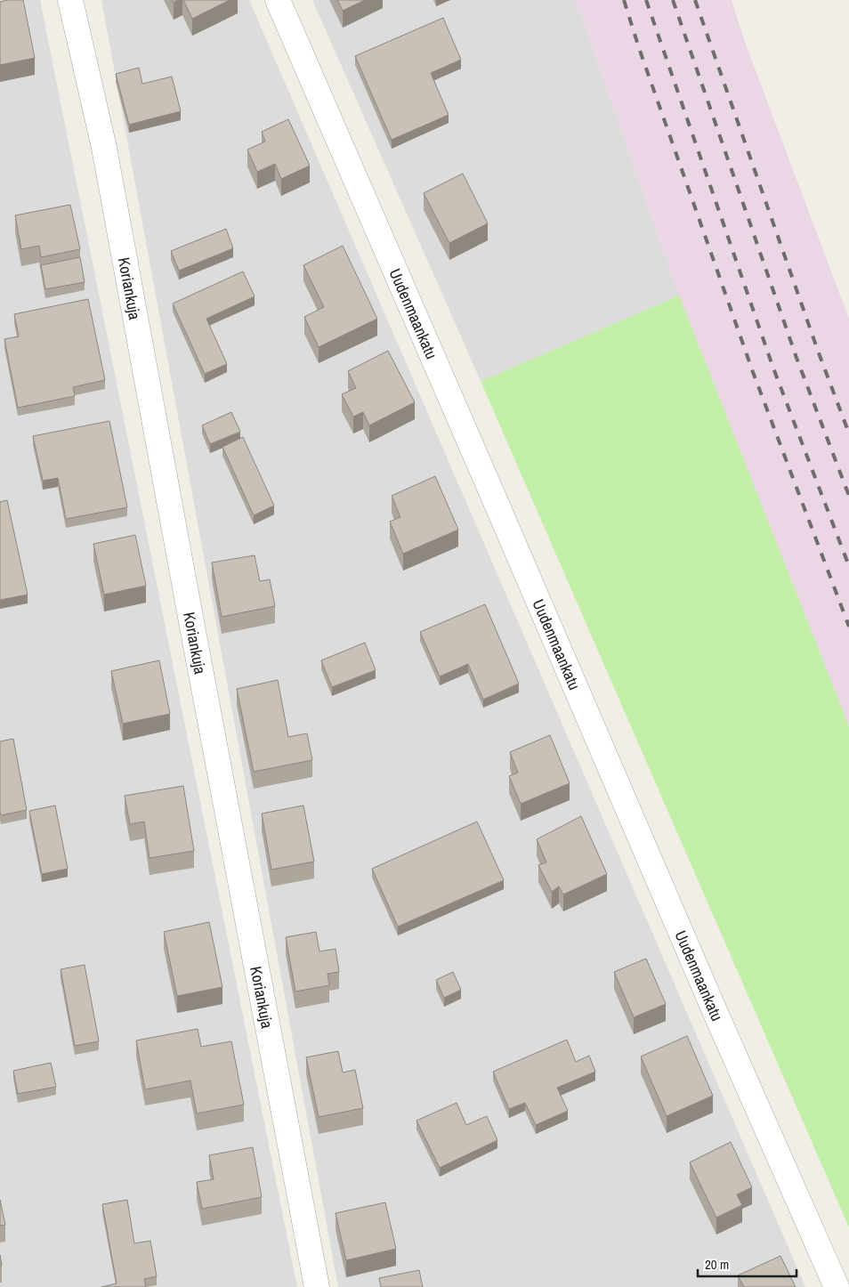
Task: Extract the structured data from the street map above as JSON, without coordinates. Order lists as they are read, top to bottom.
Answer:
{
  "streets": {
    "street": ["Koriankuja", "Uudenmaankatu"]
  },
  "scale_bar": "20 m"
}
